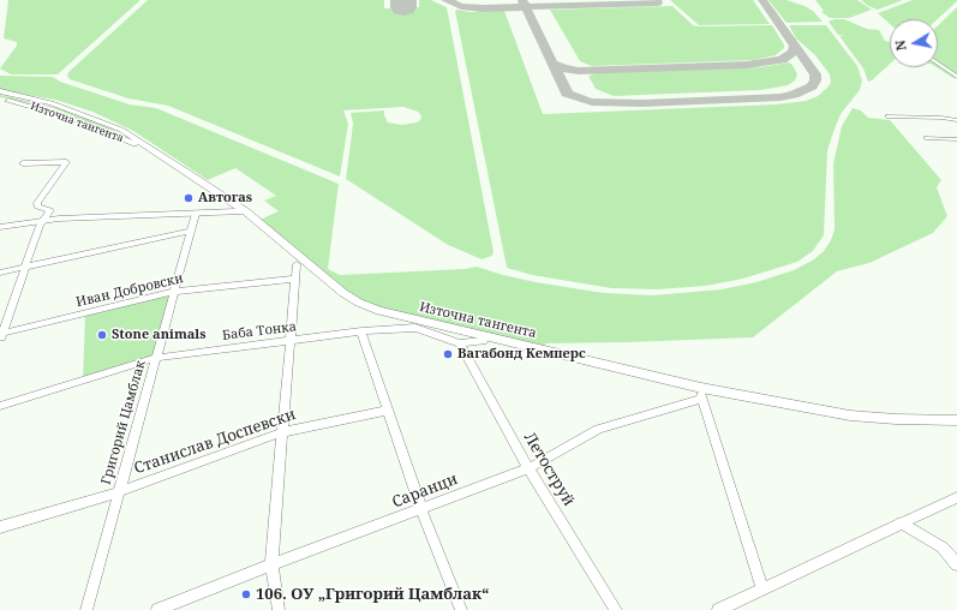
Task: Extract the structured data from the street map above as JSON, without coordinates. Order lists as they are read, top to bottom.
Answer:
{
  "streets": {
    "street": [
      "Източна тангента",
      "Иван Добровски",
      "Баба Тонка",
      "Григорий Цамблак",
      "Станислав Доспевски",
      "Летоструй",
      "Саранци"
    ]
  },
  "crossings": [
    ["Източна тангента", "Баба Тонка"],
    ["Източна тангента", "Саранци"],
    ["Иван Добровски", "Григорий Цамблак"],
    ["Баба Тонка", "Григорий Цамблак"],
    ["Григорий Цамблак", "Станислав Доспевски"],
    ["Летоструй", "Саранци"]
  ],
  "places": [
    "Автогаѕ",
    "Stone animals",
    "Вагабонд Кемперс",
    "106. ОУ „Григорий Цамблак“"
  ],
  "north": "left"
}
